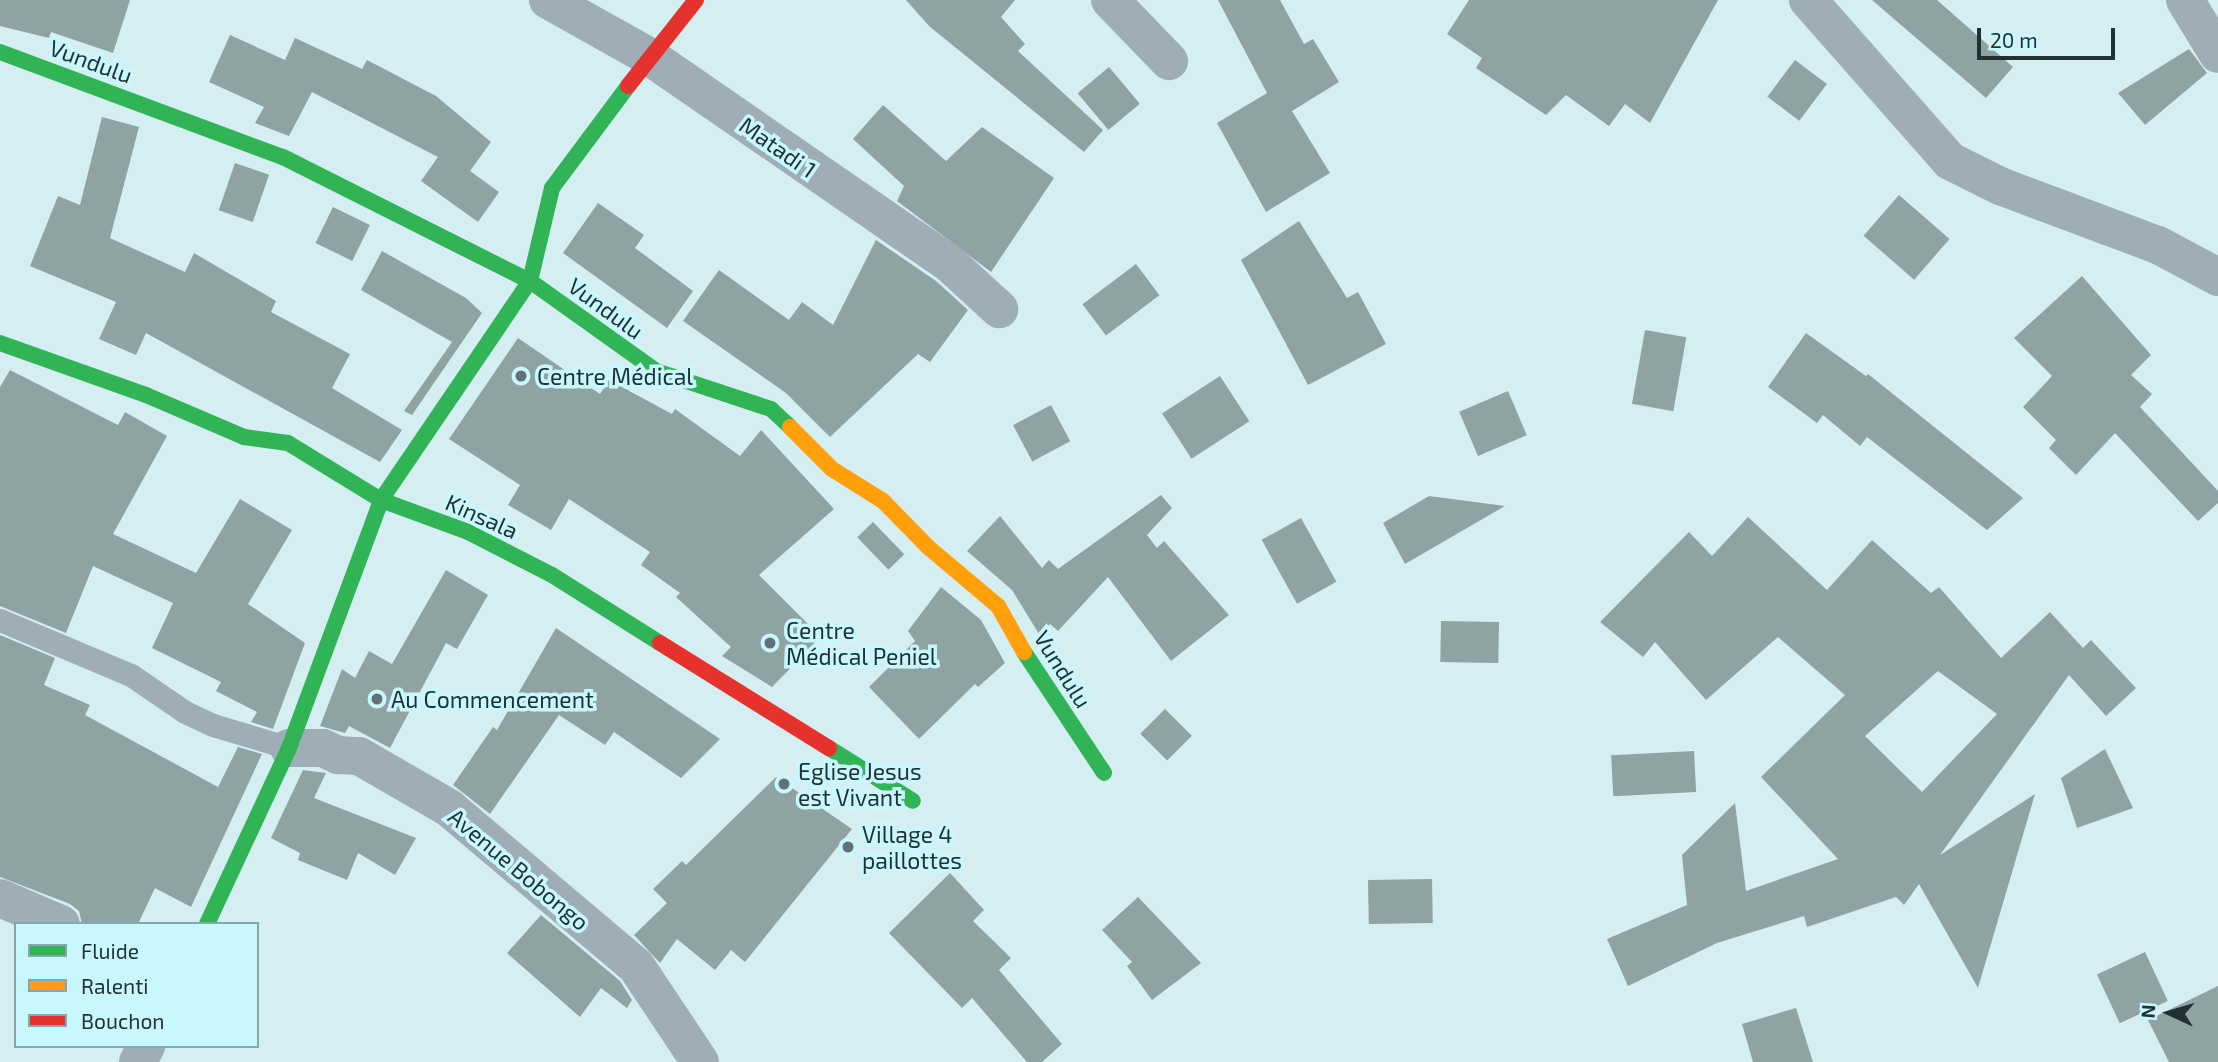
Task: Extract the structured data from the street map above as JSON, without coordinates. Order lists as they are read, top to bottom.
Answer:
{
  "streets": {
    "street": [
      "Vundulu",
      "Matadi 1",
      "Kinsala",
      "Avenue Bobongo"
    ]
  },
  "places": [
    "Centre Médical",
    "Centre Médical Peniel",
    "Au Commencement",
    "Eglise Jesus est Vivant",
    "Village 4 paillottes"
  ],
  "legend": ["Fluide", "Ralenti", "Bouchon"],
  "scale_bar": "20 m",
  "north": "left"
}
